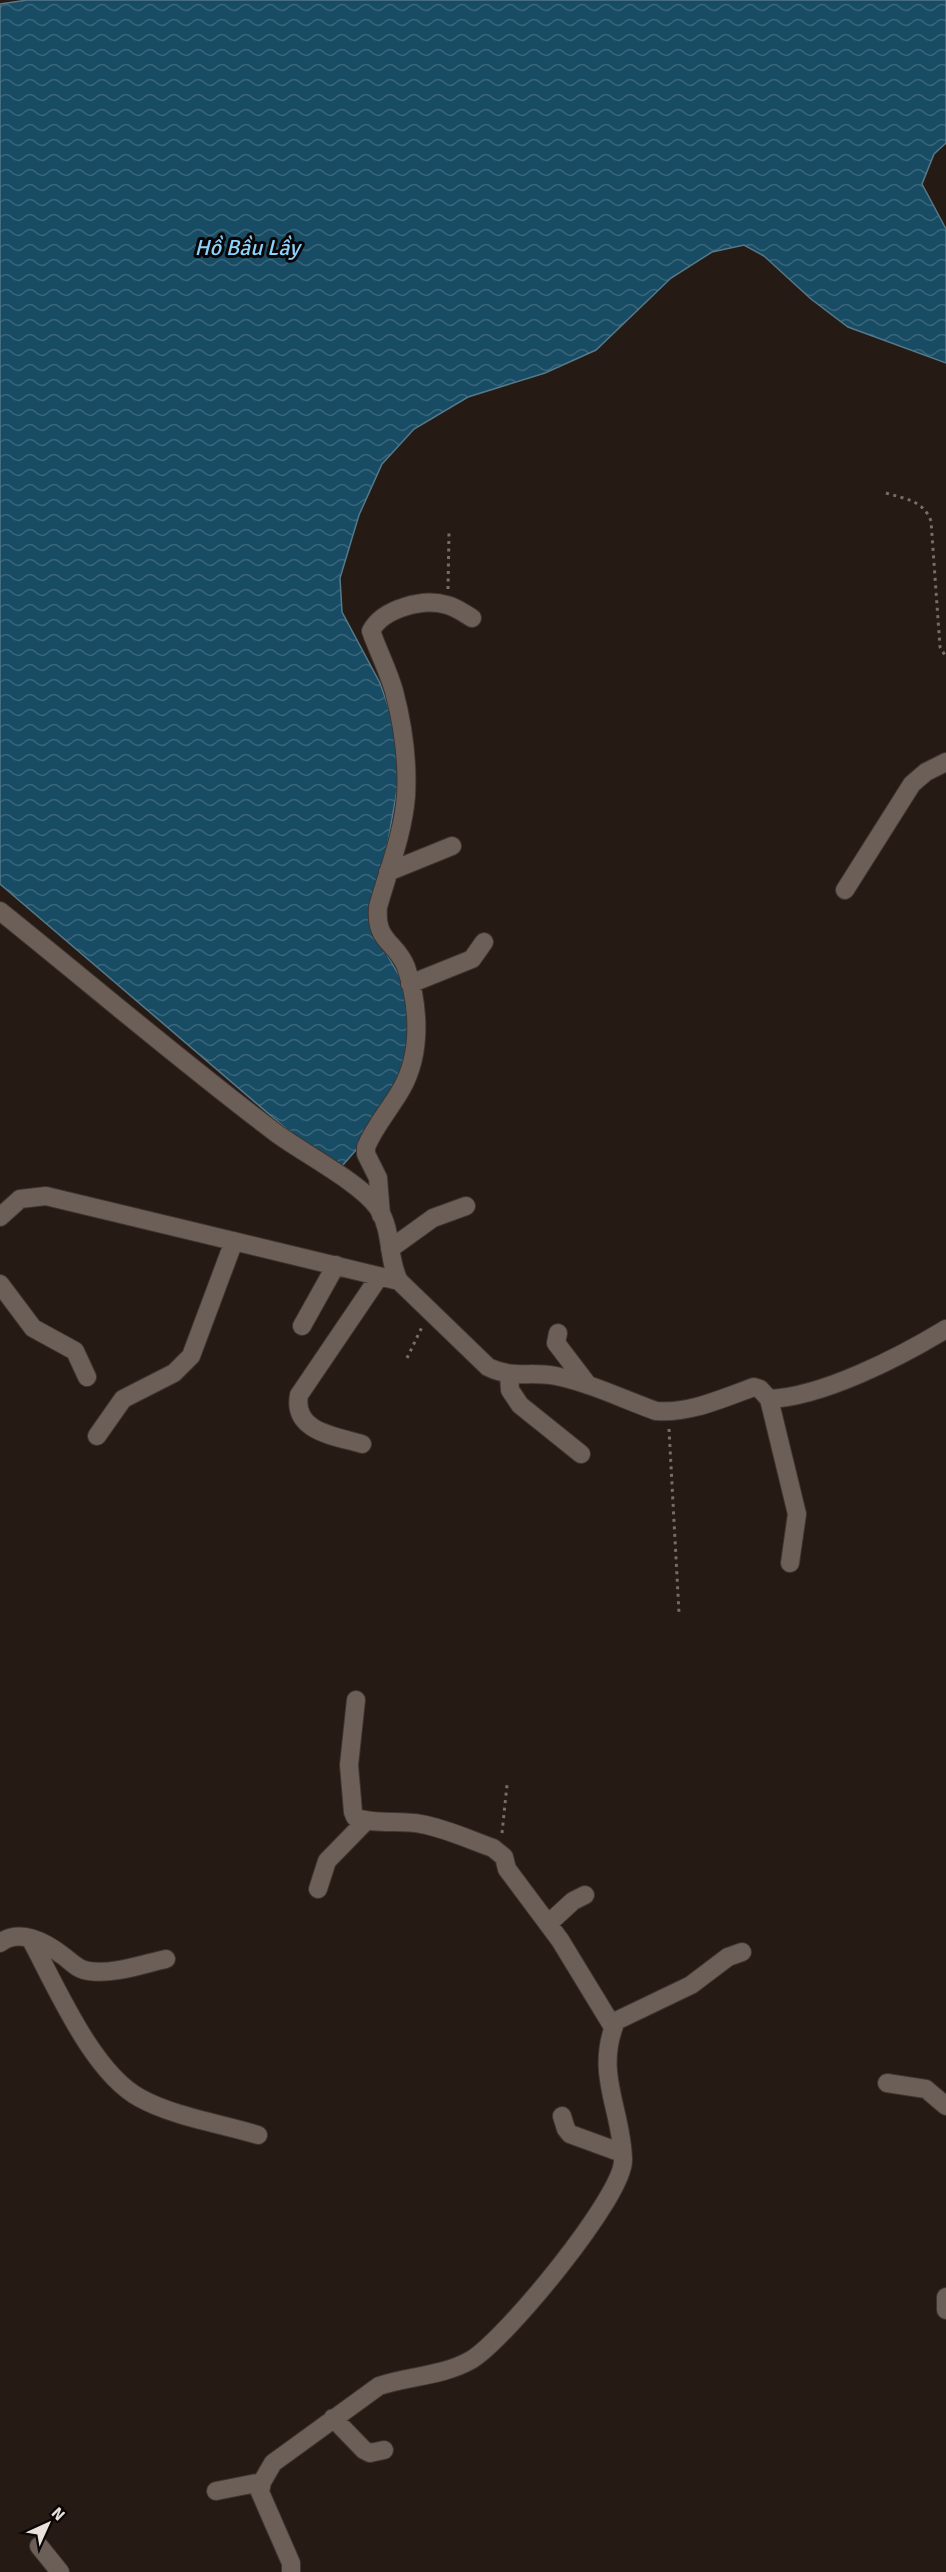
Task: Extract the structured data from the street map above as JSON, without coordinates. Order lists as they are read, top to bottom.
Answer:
{
  "water": ["Hồ Bầu Lầy"],
  "north": "top right"
}
